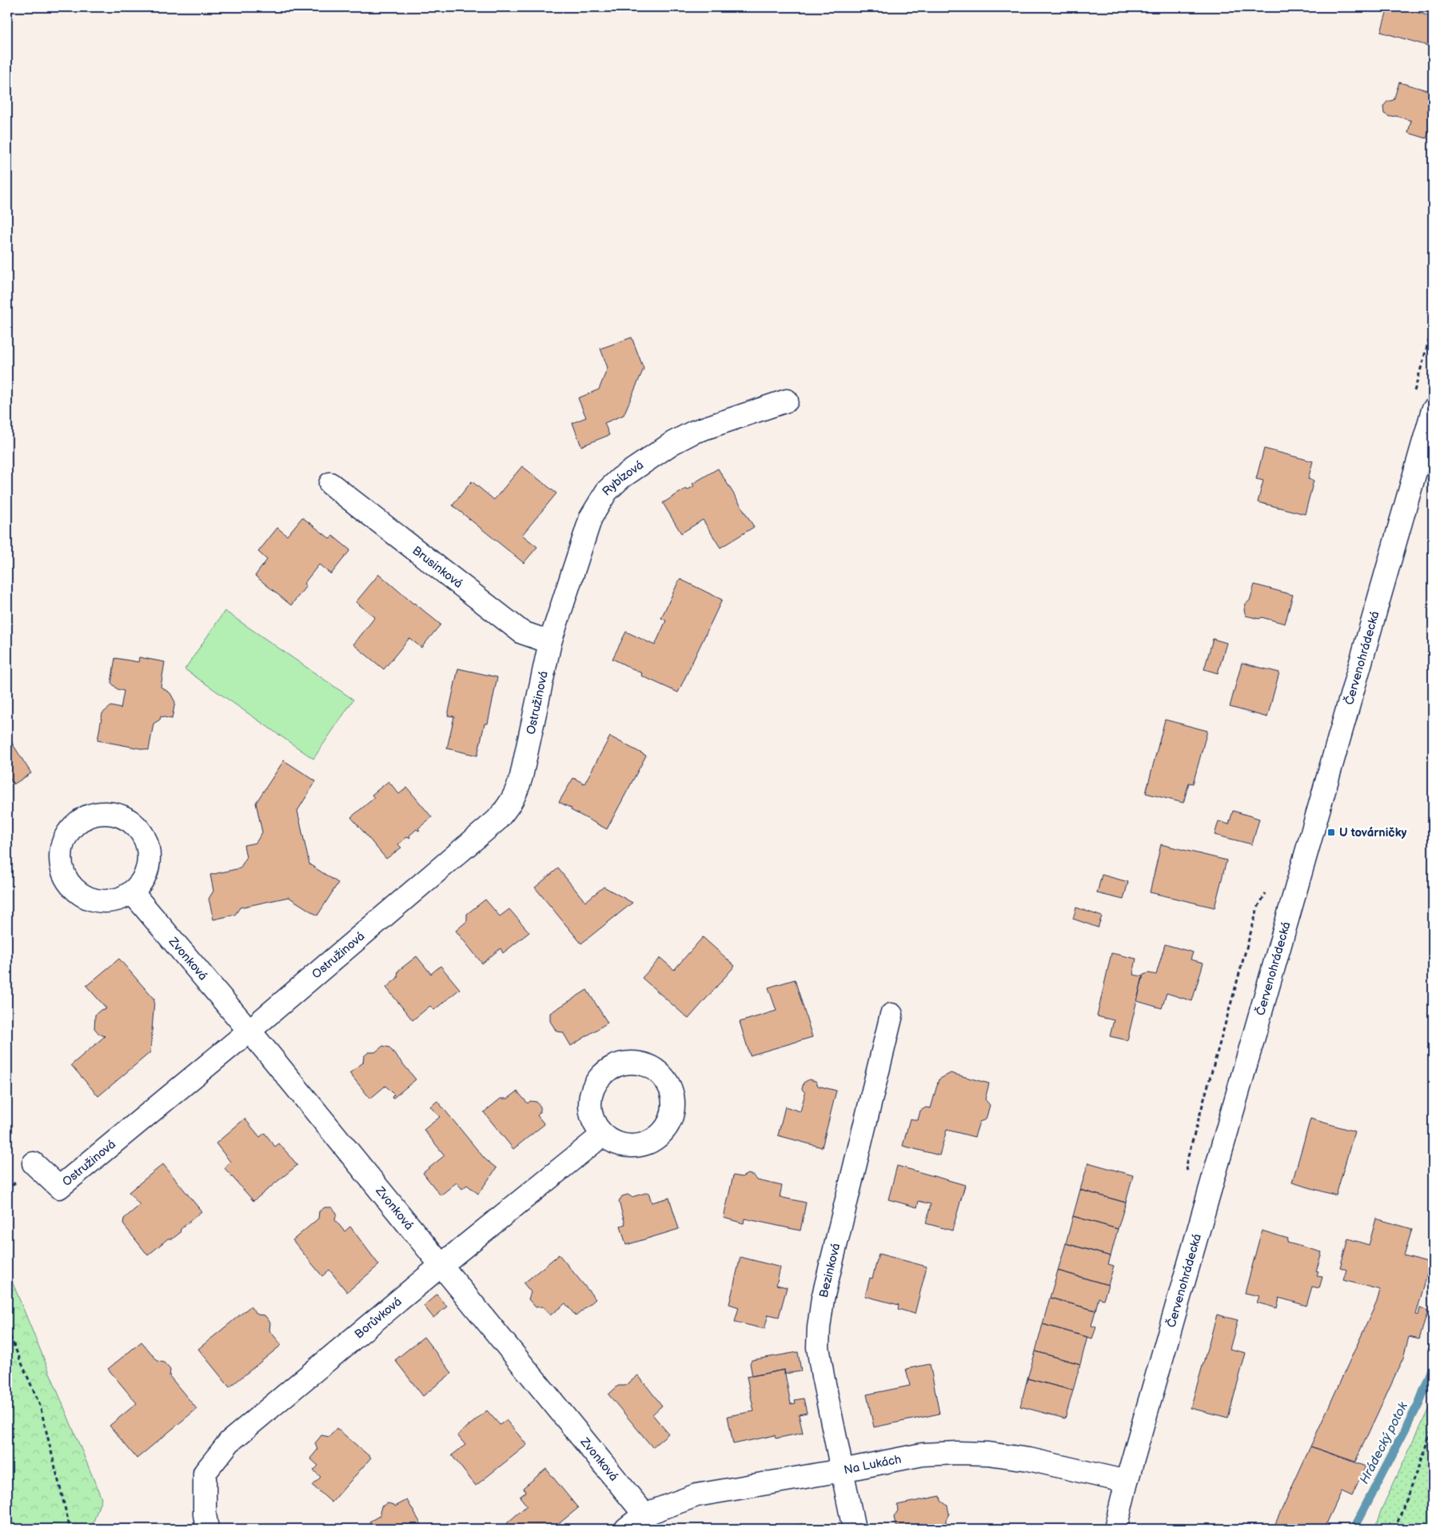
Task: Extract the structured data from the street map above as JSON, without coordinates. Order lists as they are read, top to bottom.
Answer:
{
  "streets": {
    "street": [
      "Rybízová",
      "Brusinková",
      "Červenohrádecká",
      "Ostružinová",
      "Zvonková",
      "Bezinková",
      "Borůvková",
      "Na Lukách"
    ]
  },
  "crossings": [
    ["Rybízová", "Brusinková"],
    ["Rybízová", "Ostružinová"],
    ["Brusinková", "Ostružinová"],
    ["Červenohrádecká", "Na Lukách"],
    ["Ostružinová", "Zvonková"],
    ["Zvonková", "Borůvková"],
    ["Zvonková", "Na Lukách"],
    ["Bezinková", "Na Lukách"]
  ],
  "water": ["Hrádecký potok"],
  "places": {
    "transit": ["U továrničky"]
  }
}
